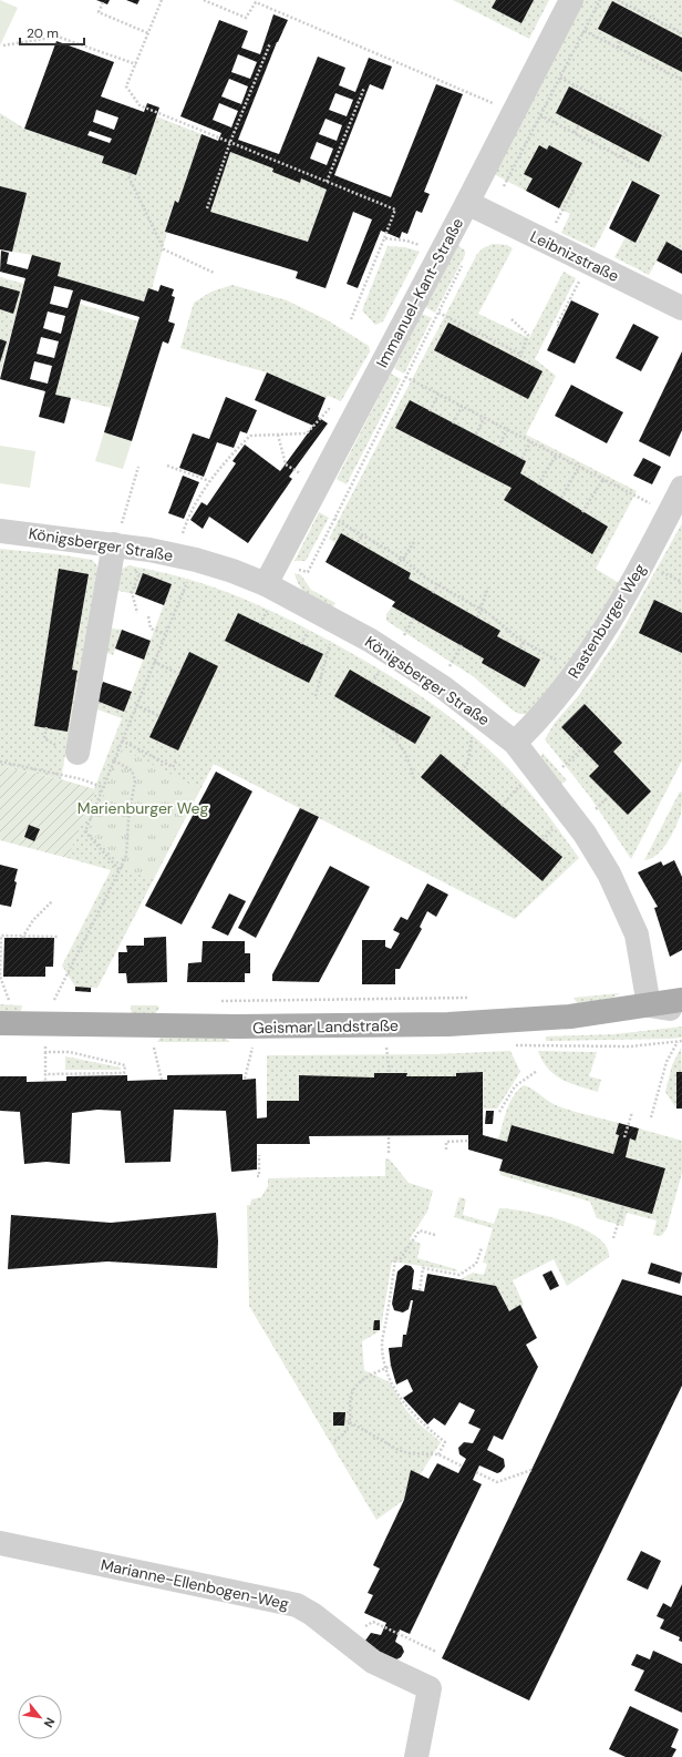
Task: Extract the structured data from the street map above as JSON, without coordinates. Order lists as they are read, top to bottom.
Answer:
{
  "streets": {
    "main road": ["Geismar Landstraße"],
    "street": [
      "Leibnizstraße",
      "Immanuel-Kant-Straße",
      "Königsberger Straße",
      "Rastenburger Weg",
      "Marianne-Ellenbogen-Weg"
    ]
  },
  "crossings": [
    ["Leibnizstraße", "Immanuel-Kant-Straße"],
    ["Immanuel-Kant-Straße", "Königsberger Straße"],
    ["Königsberger Straße", "Rastenburger Weg"],
    ["Königsberger Straße", "Geismar Landstraße"]
  ],
  "parks": ["Marienburger Weg"],
  "scale_bar": "20 m",
  "north": "bottom right"
}
